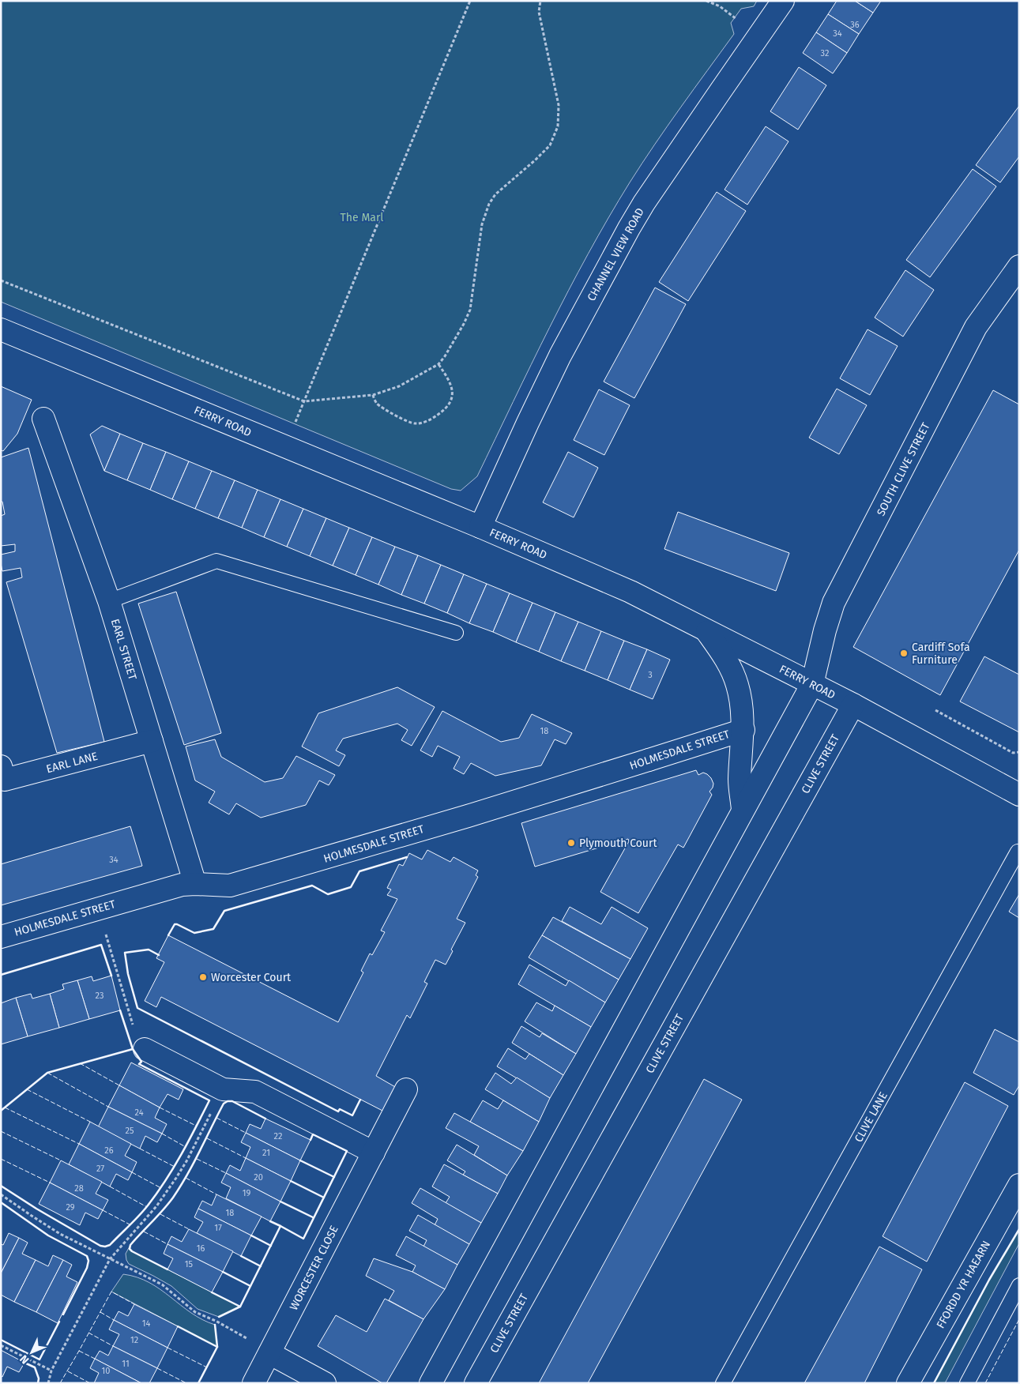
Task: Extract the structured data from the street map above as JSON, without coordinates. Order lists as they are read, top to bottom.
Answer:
{
  "streets": {
    "street": [
      "CHANNEL VIEW ROAD",
      "FERRY ROAD",
      "SOUTH CLIVE STREET",
      "EARL STREET",
      "HOLMESDALE STREET",
      "EARL LANE",
      "CLIVE STREET",
      "WORCESTER CLOSE",
      "FFORDD YR HAEARN"
    ],
    "lane": ["CLIVE LANE"]
  },
  "crossings": [
    ["CHANNEL VIEW ROAD", "FERRY ROAD"],
    ["FERRY ROAD", "SOUTH CLIVE STREET"],
    ["FERRY ROAD", "CLIVE STREET"],
    ["EARL STREET", "HOLMESDALE STREET"],
    ["EARL STREET", "EARL LANE"]
  ],
  "parks": ["The Marl"],
  "places": ["Cardiff Sofa Furniture", "Plymouth Court", "Worcester Court"],
  "house_numbers": [
    "36",
    "34",
    "32",
    "3",
    "18",
    "34",
    "23",
    "24",
    "25",
    "22",
    "26",
    "21",
    "27",
    "20",
    "28",
    "19",
    "29",
    "18",
    "17",
    "16",
    "15",
    "14",
    "12",
    "11",
    "10"
  ],
  "north": "bottom left"
}
